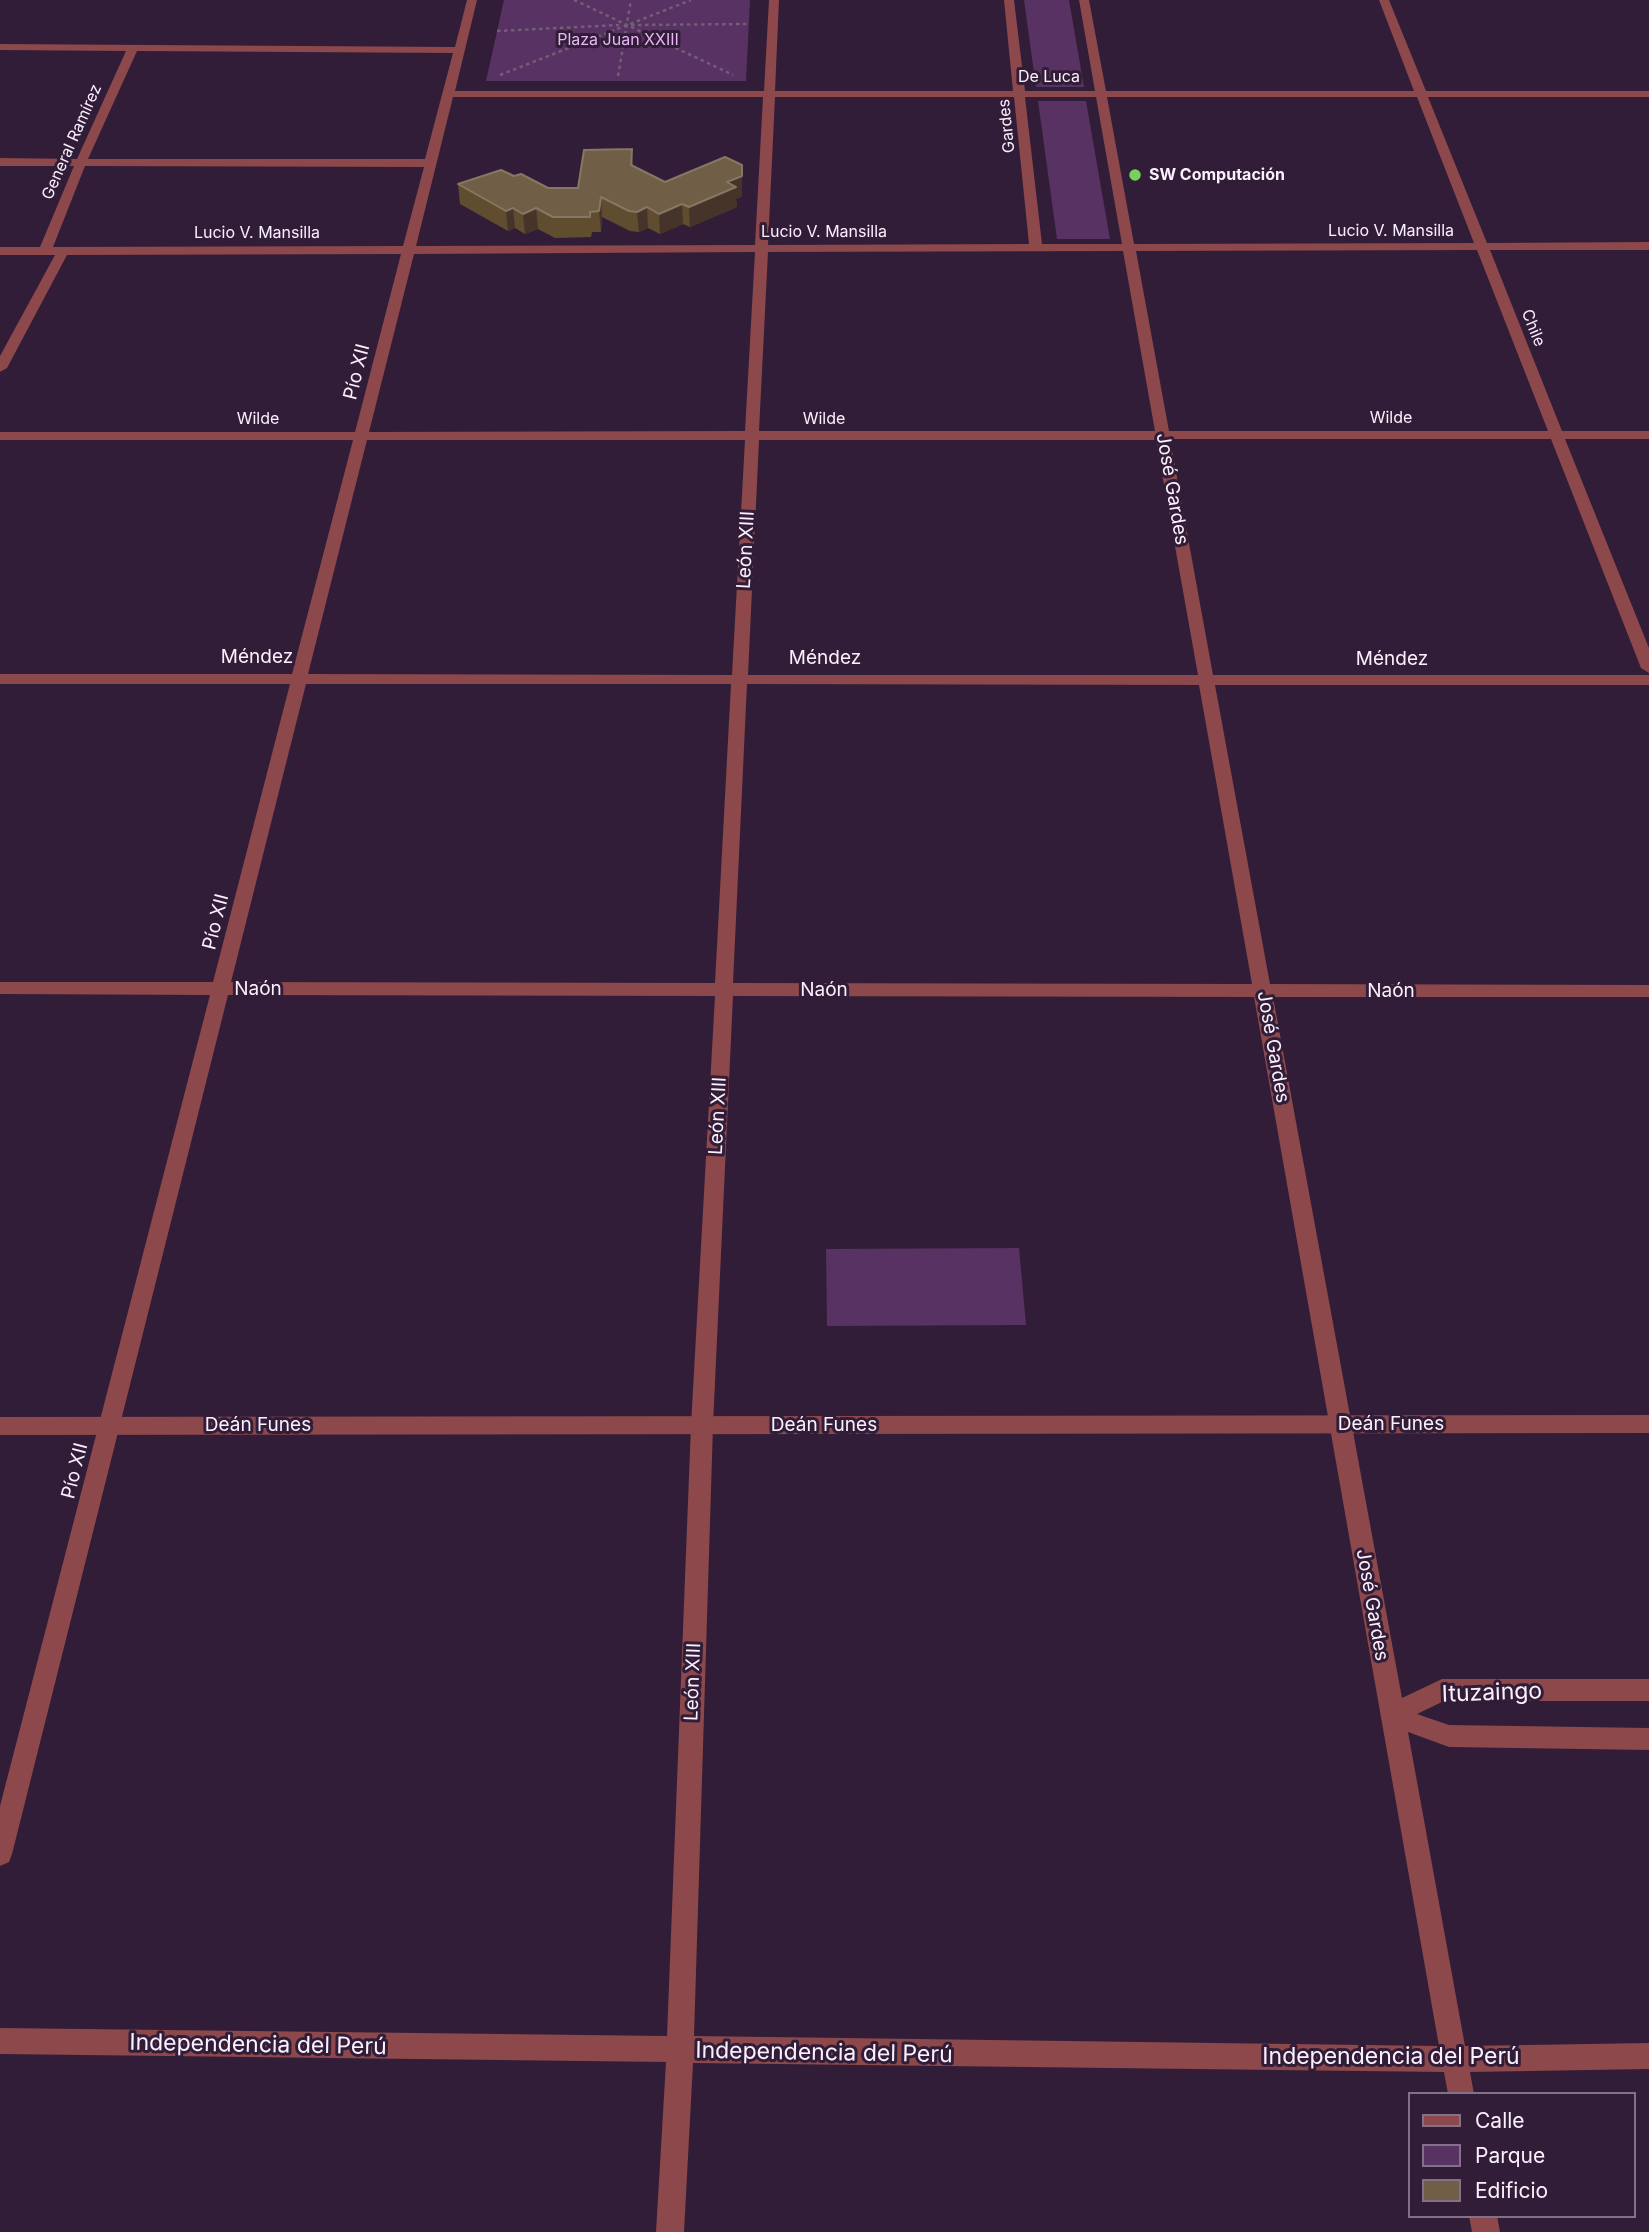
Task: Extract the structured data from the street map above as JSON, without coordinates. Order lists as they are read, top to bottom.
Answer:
{
  "streets": {
    "street": [
      "De Luca",
      "Gardes",
      "General Ramírez",
      "Lucio V. Mansilla",
      "Chile",
      "Pío XII",
      "Wilde",
      "José Gardes",
      "León XIII",
      "Méndez",
      "Naón",
      "Deán Funes",
      "Ituzaingo",
      "Independencia del Perú"
    ]
  },
  "crossings": [
    ["De Luca", "Gardes"],
    ["De Luca", "Chile"],
    ["De Luca", "Pío XII"],
    ["De Luca", "José Gardes"],
    ["De Luca", "León XIII"],
    ["Gardes", "Lucio V. Mansilla"],
    ["General Ramírez", "Lucio V. Mansilla"],
    ["Lucio V. Mansilla", "Chile"],
    ["Lucio V. Mansilla", "Pío XII"],
    ["Lucio V. Mansilla", "José Gardes"],
    ["Lucio V. Mansilla", "León XIII"],
    ["Chile", "Wilde"],
    ["Pío XII", "Wilde"],
    ["Pío XII", "Méndez"],
    ["Pío XII", "Naón"],
    ["Pío XII", "Deán Funes"],
    ["Wilde", "José Gardes"],
    ["Wilde", "León XIII"],
    ["José Gardes", "Méndez"],
    ["José Gardes", "Naón"],
    ["José Gardes", "Deán Funes"],
    ["José Gardes", "Ituzaingo"],
    ["José Gardes", "Independencia del Perú"],
    ["León XIII", "Méndez"],
    ["León XIII", "Naón"],
    ["León XIII", "Deán Funes"],
    ["León XIII", "Independencia del Perú"]
  ],
  "parks": ["Plaza Juan XXIII"],
  "places": ["SW Computación"],
  "legend": ["Calle", "Parque", "Edificio"]
}
